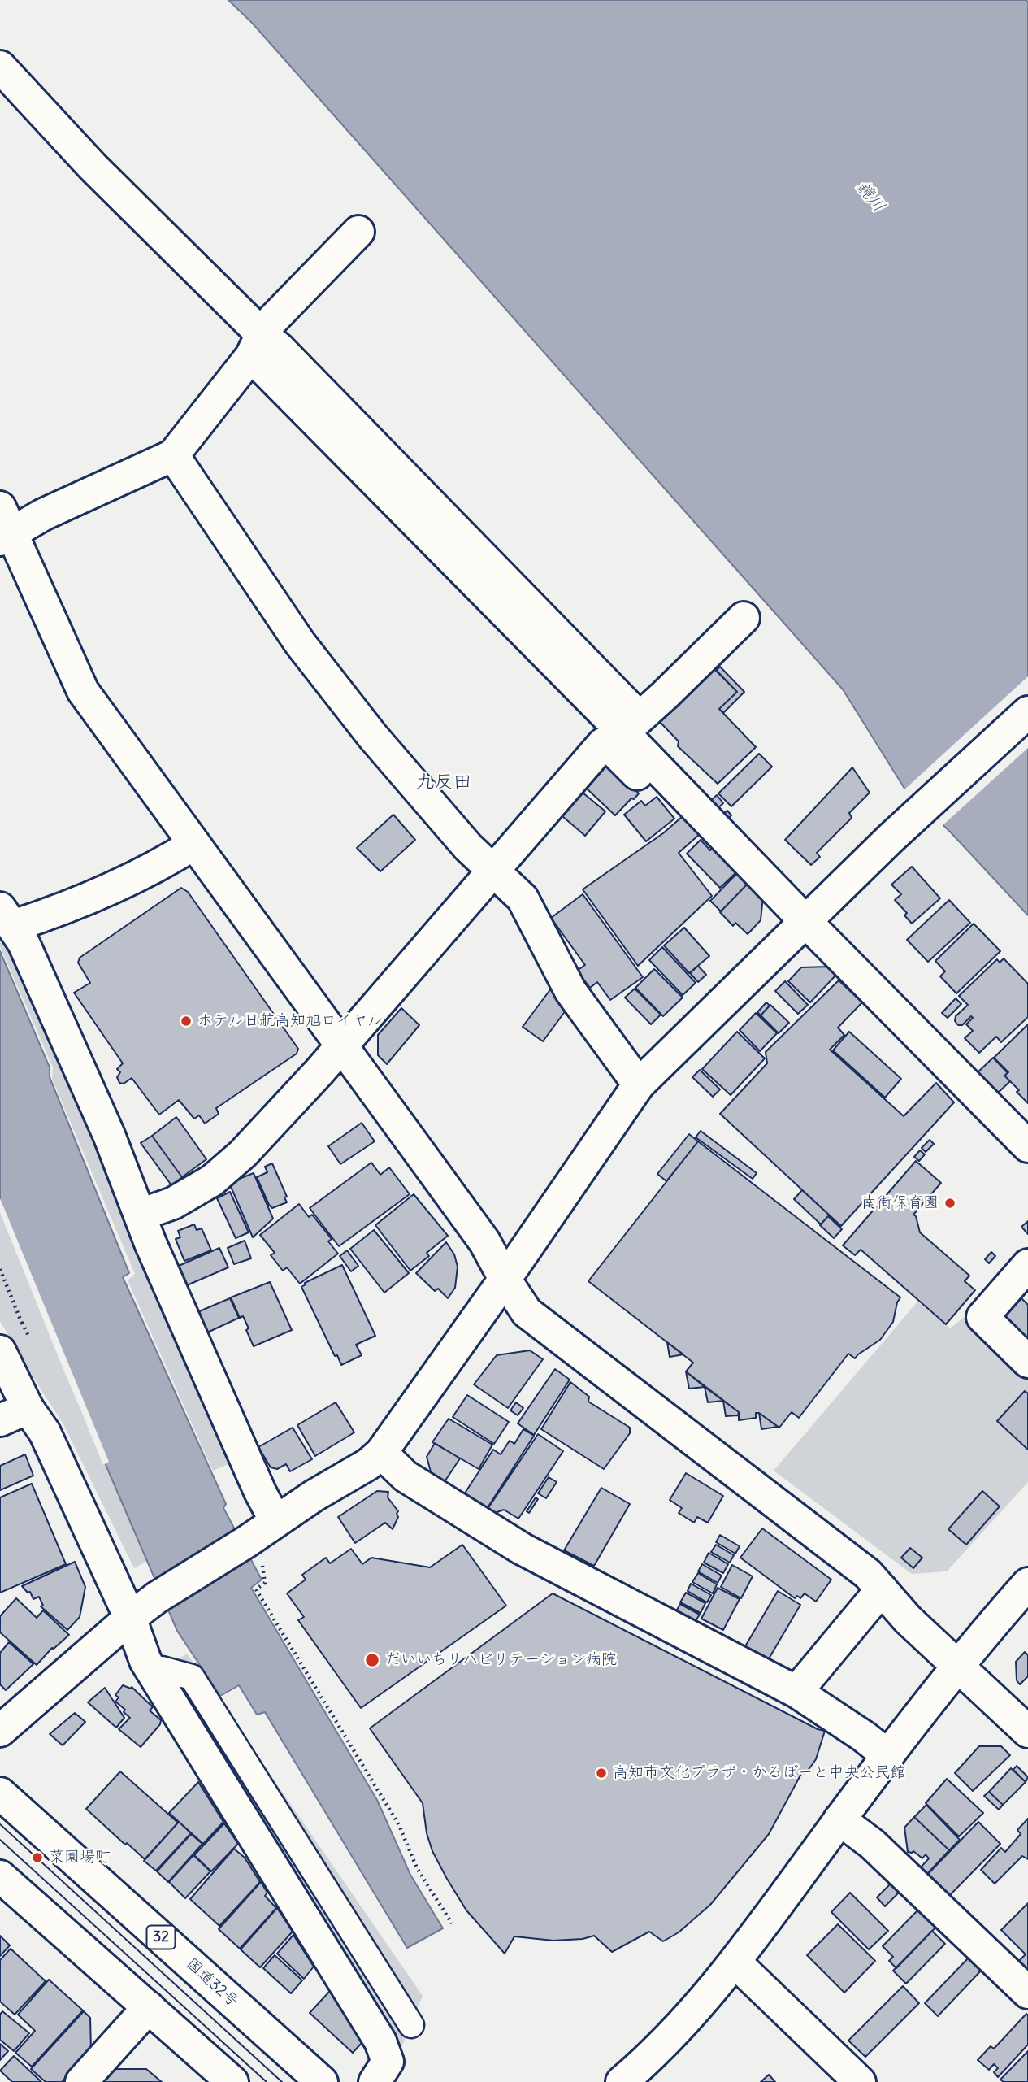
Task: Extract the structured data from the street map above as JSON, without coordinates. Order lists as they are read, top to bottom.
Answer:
{
  "streets": {
    "main road": ["32", "国道32号"]
  },
  "districts": ["九反田"],
  "water": ["鏡川"],
  "places": [
    "ホテル日航高知旭ロイヤル",
    "南街保育園",
    "だいいちリハビリテーション病院",
    "高知市文化プラザ・かるぽーと中央公民館",
    "菜園場町"
  ]
}
